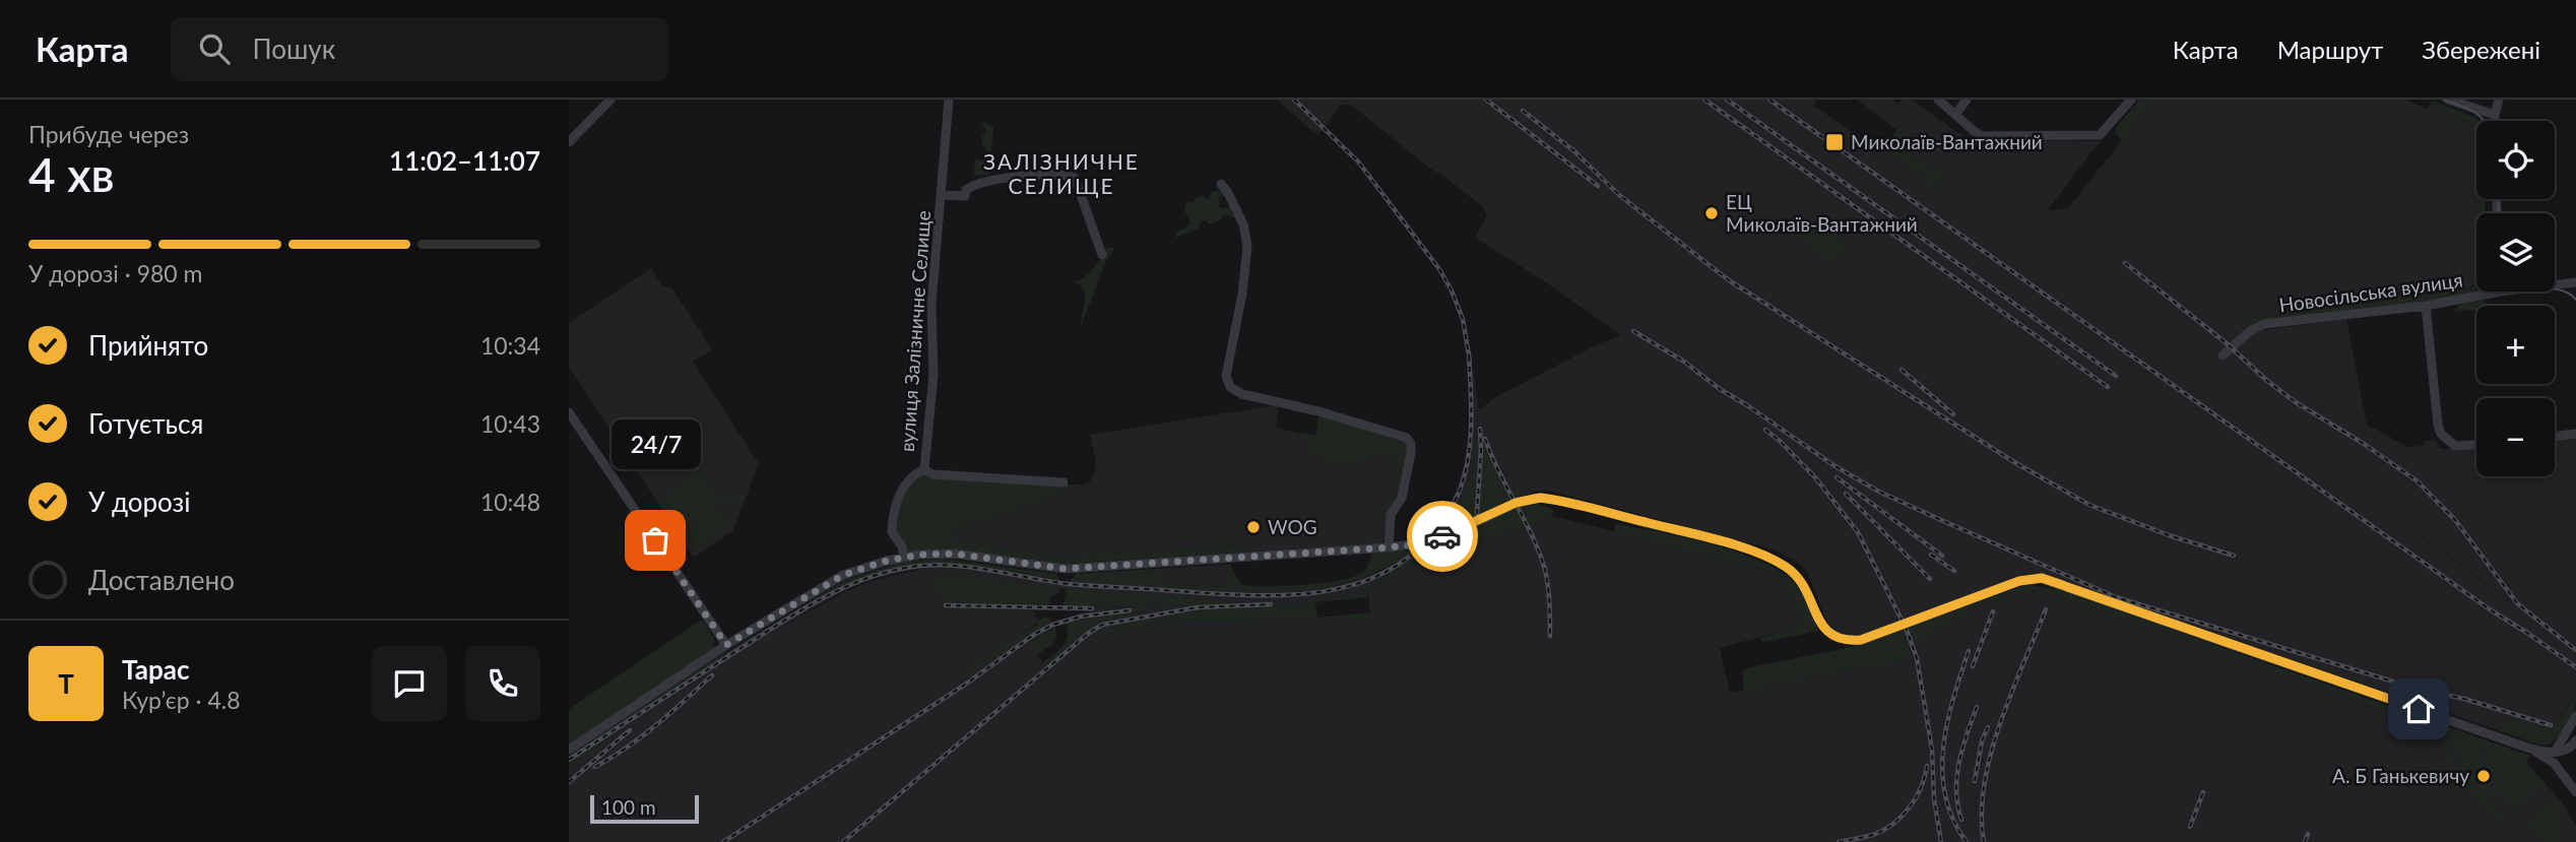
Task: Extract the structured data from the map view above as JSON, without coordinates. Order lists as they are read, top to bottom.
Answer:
{
  "streets": {
    "street": ["Новосільська вулиця", "вулиця Залізничне Селище"]
  },
  "districts": ["ЗАЛІЗНИЧНЕ СЕЛИЩЕ"],
  "places": {
    "transit": ["Миколаїв-Вантажний"],
    "other": [
      "ЕЦ Миколаїв-Вантажний",
      "WOG",
      "24/7",
      "А. Б Ганькевичу"
    ]
  },
  "scale_bar": "100 m",
  "page": {
    "header": "Карта",
    "search": "Пошук",
    "nav": ["Карта", "Маршрут", "Збережені"],
    "heading": ["4 хв", "Прибуде через", "11:02–11:07"],
    "panel": ["Тарас", "Кур’єр · 4.8"],
    "map_buttons": ["+", "−"],
    "bar": "У дорозі · 980 m",
    "list": [
      ["Прийнято", "10:34"],
      ["Готується", "10:43"],
      ["У дорозі", "10:48"],
      "Доставлено"
    ],
    "bubble": "24/7",
    "round": "Т",
    "scale": "100 m"
  }
}
